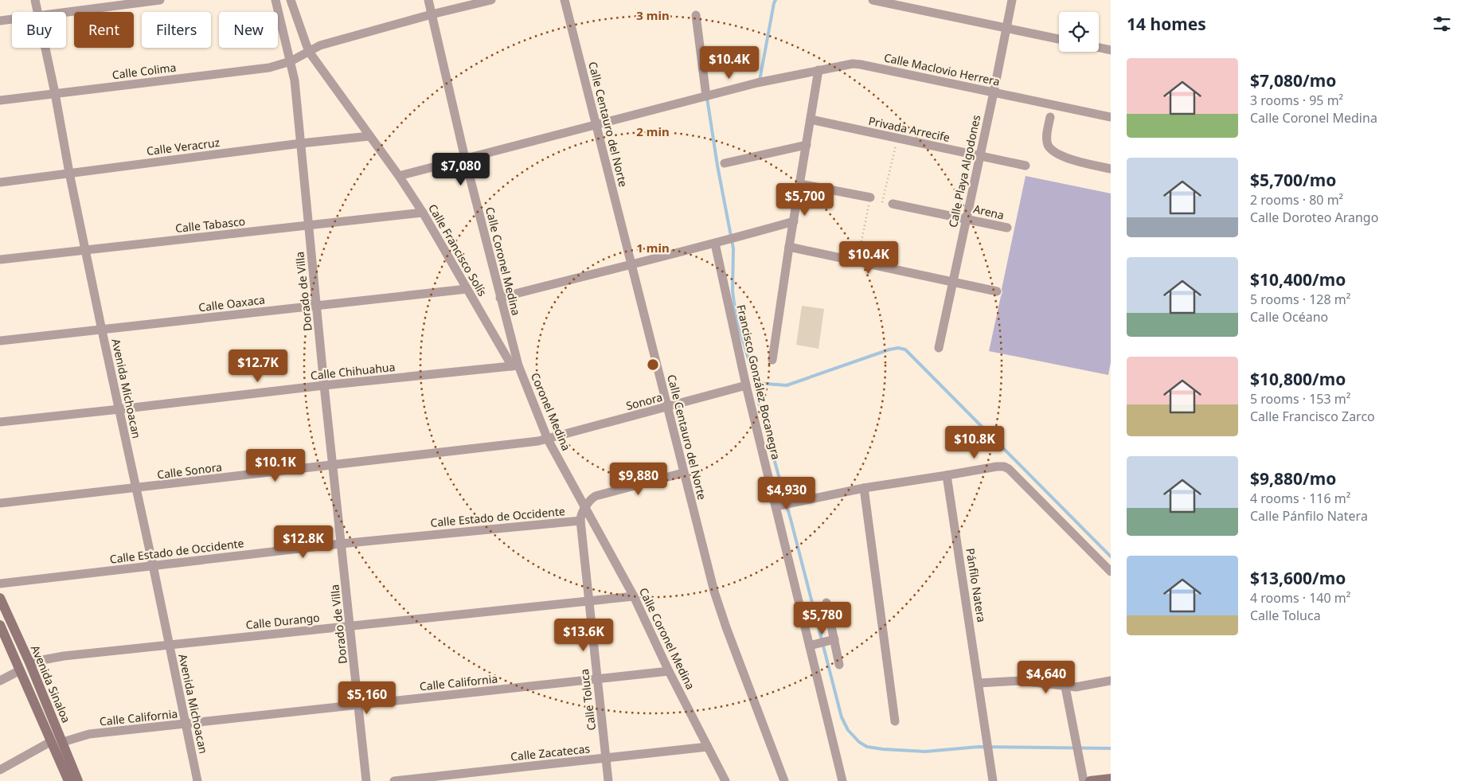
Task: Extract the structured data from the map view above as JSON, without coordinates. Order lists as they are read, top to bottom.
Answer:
{
  "streets": {
    "street": [
      "Calle Maclovio Herrera",
      "Calle Colima",
      "Calle Centauro del Norte",
      "Privada Arrecife",
      "Calle Veracruz",
      "Calle Playa Algodones",
      "Arena",
      "Calle Tabasco",
      "Calle Francisco Solís",
      "Calle Coronel Medina",
      "Dorado de Villa",
      "Calle Oaxaca",
      "Calle Chihuahua",
      "Francisco González Bocanegra",
      "Avenida Michoacan",
      "Sonora",
      "Coronel Medina",
      "Calle Sonora",
      "Calle Estado de Occidente",
      "Pánfilo Natera",
      "Calle Durango",
      "Calle California",
      "Avenida Sinaloa",
      "Calle Toluca",
      "Calle Zacatecas"
    ]
  },
  "crossings": [
    ["Calle Maclovio Herrera", "Calle Playa Algodones"],
    ["Calle Colima", "Calle Francisco Solís"],
    ["Calle Colima", "Calle Coronel Medina"],
    ["Calle Colima", "Dorado de Villa"],
    ["Calle Colima", "Avenida Michoacan"],
    ["Calle Centauro del Norte", "Sonora"],
    ["Privada Arrecife", "Calle Playa Algodones"],
    ["Calle Veracruz", "Calle Francisco Solís"],
    ["Calle Veracruz", "Dorado de Villa"],
    ["Calle Veracruz", "Avenida Michoacan"],
    ["Calle Playa Algodones", "Arena"],
    ["Calle Tabasco", "Calle Francisco Solís"],
    ["Calle Tabasco", "Dorado de Villa"],
    ["Calle Tabasco", "Avenida Michoacan"],
    ["Calle Francisco Solís", "Calle Coronel Medina"],
    ["Calle Francisco Solís", "Calle Oaxaca"],
    ["Calle Francisco Solís", "Calle Chihuahua"],
    ["Calle Francisco Solís", "Coronel Medina"],
    ["Calle Coronel Medina", "Calle Chihuahua"],
    ["Calle Coronel Medina", "Coronel Medina"],
    ["Calle Coronel Medina", "Calle Estado de Occidente"],
    ["Calle Coronel Medina", "Calle Durango"],
    ["Calle Coronel Medina", "Calle California"],
    ["Calle Coronel Medina", "Calle Zacatecas"],
    ["Dorado de Villa", "Calle Oaxaca"],
    ["Dorado de Villa", "Calle Chihuahua"],
    ["Dorado de Villa", "Calle Sonora"],
    ["Dorado de Villa", "Calle Estado de Occidente"],
    ["Dorado de Villa", "Calle Durango"],
    ["Dorado de Villa", "Calle California"],
    ["Calle Oaxaca", "Avenida Michoacan"],
    ["Calle Chihuahua", "Avenida Michoacan"],
    ["Calle Chihuahua", "Coronel Medina"],
    ["Francisco González Bocanegra", "Sonora"],
    ["Avenida Michoacan", "Calle Sonora"],
    ["Avenida Michoacan", "Calle Estado de Occidente"],
    ["Avenida Michoacan", "Calle Durango"],
    ["Avenida Michoacan", "Calle California"],
    ["Sonora", "Coronel Medina"],
    ["Sonora", "Calle Sonora"],
    ["Coronel Medina", "Calle Sonora"],
    ["Coronel Medina", "Calle Estado de Occidente"],
    ["Calle Estado de Occidente", "Calle Toluca"],
    ["Calle Durango", "Avenida Sinaloa"],
    ["Calle Durango", "Calle Toluca"],
    ["Calle California", "Avenida Sinaloa"],
    ["Calle California", "Calle Toluca"],
    ["Calle Toluca", "Calle Zacatecas"]
  ],
  "page": {
    "heading": "14 homes",
    "chip": [
      "Buy",
      "Rent",
      "Filters",
      "New"
    ],
    "price": [
      "$10.4K",
      "$7,080",
      "$5,700",
      "$10.4K",
      "$12.7K",
      "$10.8K",
      "$10.1K",
      "$9,880",
      "$4,930",
      "$12.8K",
      "$5,780",
      "$13.6K",
      "$4,640",
      "$5,160"
    ],
    "list": [
      {
        "name": "$7,080/mo",
        "note": "3 rooms · 95 m² · Calle Coronel Medina"
      },
      {
        "name": "$5,700/mo",
        "note": "2 rooms · 80 m² · Calle Doroteo Arango"
      },
      {
        "name": "$10,400/mo",
        "note": "5 rooms · 128 m² · Calle Océano"
      },
      {
        "name": "$10,800/mo",
        "note": "5 rooms · 153 m² · Calle Francisco Zarco"
      },
      {
        "name": "$9,880/mo",
        "note": "4 rooms · 116 m² · Calle Pánfilo Natera"
      },
      {
        "name": "$13,600/mo",
        "note": "4 rooms · 140 m² · Calle Toluca"
      }
    ]
  },
  "rings": ["3 min", "2 min", "1 min"]
}
